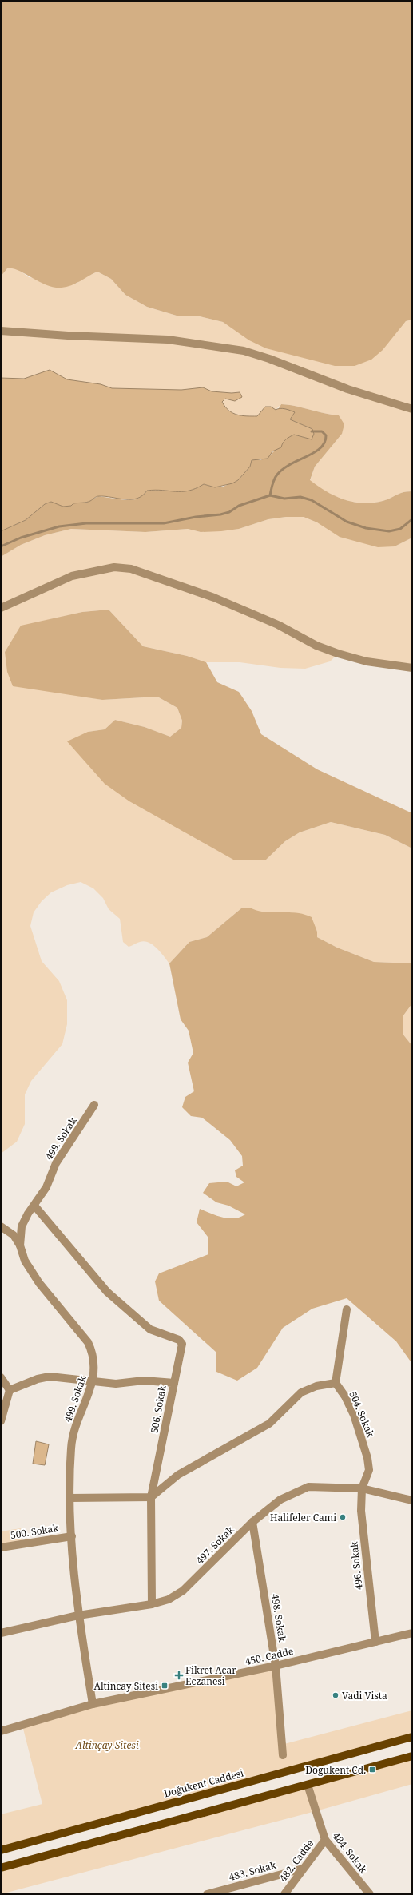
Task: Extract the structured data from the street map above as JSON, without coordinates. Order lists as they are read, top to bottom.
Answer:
{
  "streets": {
    "main road": ["Doğukent Caddesi"],
    "street": [
      "499. Sokak",
      "506. Sokak",
      "504. Sokak",
      "500. Sokak",
      "497. Sokak",
      "496. Sokak",
      "498. Sokak",
      "450. Cadde",
      "484. Sokak",
      "482. Cadde",
      "483. Sokak"
    ]
  },
  "crossings": [
    ["499. Sokak", "506. Sokak"],
    ["499. Sokak", "500. Sokak"],
    ["499. Sokak", "497. Sokak"],
    ["499. Sokak", "450. Cadde"],
    ["506. Sokak", "497. Sokak"],
    ["504. Sokak", "497. Sokak"],
    ["504. Sokak", "496. Sokak"],
    ["497. Sokak", "496. Sokak"],
    ["497. Sokak", "498. Sokak"],
    ["496. Sokak", "450. Cadde"],
    ["498. Sokak", "450. Cadde"],
    ["484. Sokak", "482. Cadde"],
    ["482. Cadde", "483. Sokak"]
  ],
  "parks": ["Altinçay Sitesi"],
  "places": {
    "other": ["Halifeler Cami", "Vadi Vista"],
    "health": ["Fikret Acar Eczanesi"],
    "transit": ["Altincay Sitesi", "Dogukent Cd."]
  }
}
